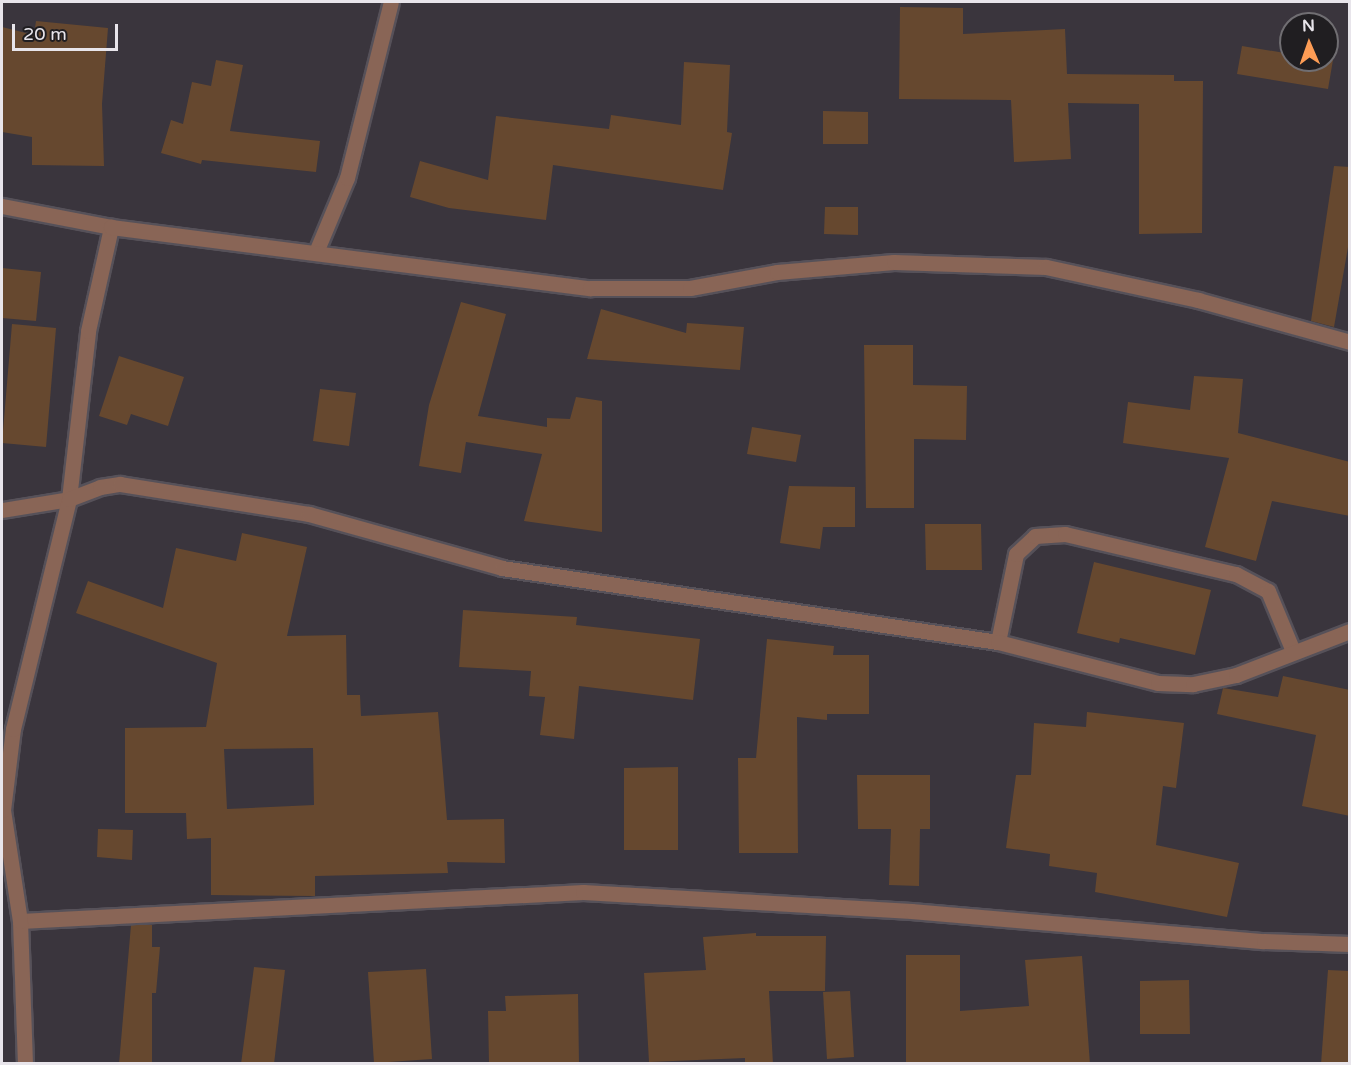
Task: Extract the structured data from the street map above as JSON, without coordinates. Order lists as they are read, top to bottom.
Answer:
{
  "scale_bar": "20 m",
  "north": "top"
}
